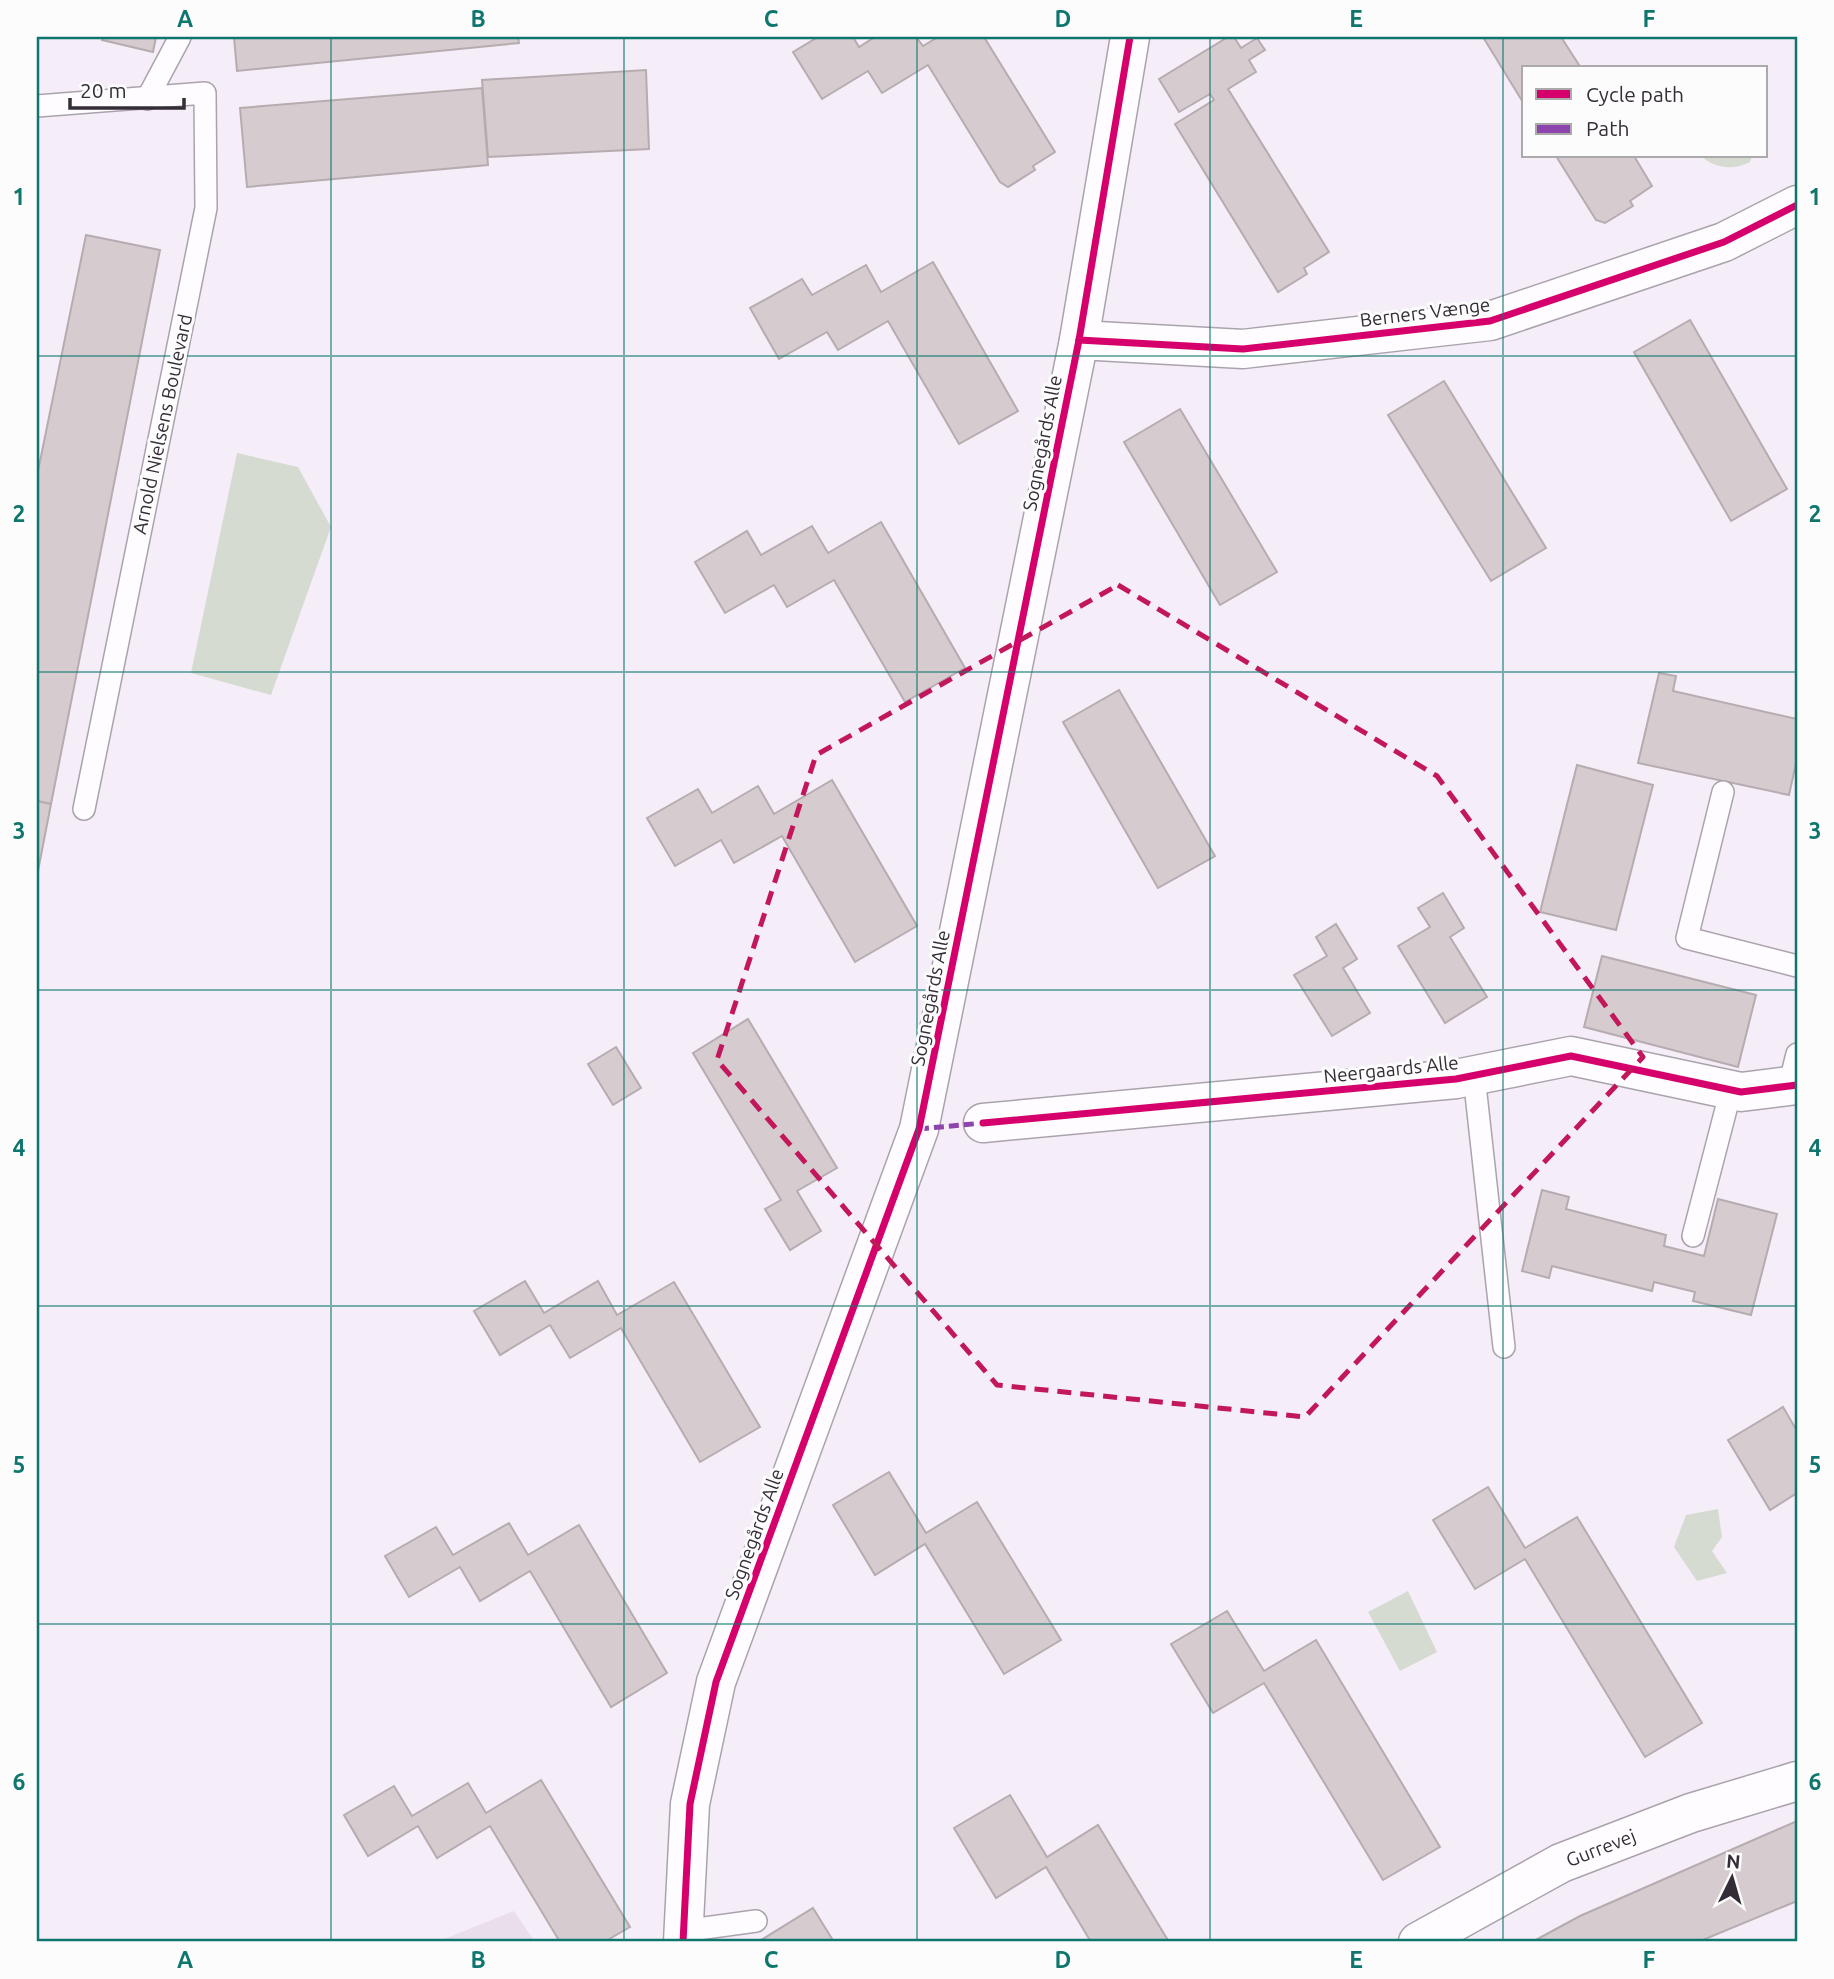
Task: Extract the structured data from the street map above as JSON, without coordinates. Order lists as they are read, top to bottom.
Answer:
{
  "streets": {
    "street": [
      "Berners Vænge",
      "Sognegårds Alle",
      "Neergaards Alle",
      "Gurrevej"
    ],
    "lane": ["Arnold Nielsens Boulevard"]
  },
  "crossings": [
    ["Berners Vænge", "Sognegårds Alle"]
  ],
  "legend": ["Cycle path", "Path"],
  "scale_bar": "20 m",
  "north": "top",
  "grid": {
    "columns": [
      "A",
      "B",
      "C",
      "D",
      "E",
      "F"
    ],
    "rows": [
      "1",
      "2",
      "3",
      "4",
      "5",
      "6"
    ]
  }
}
